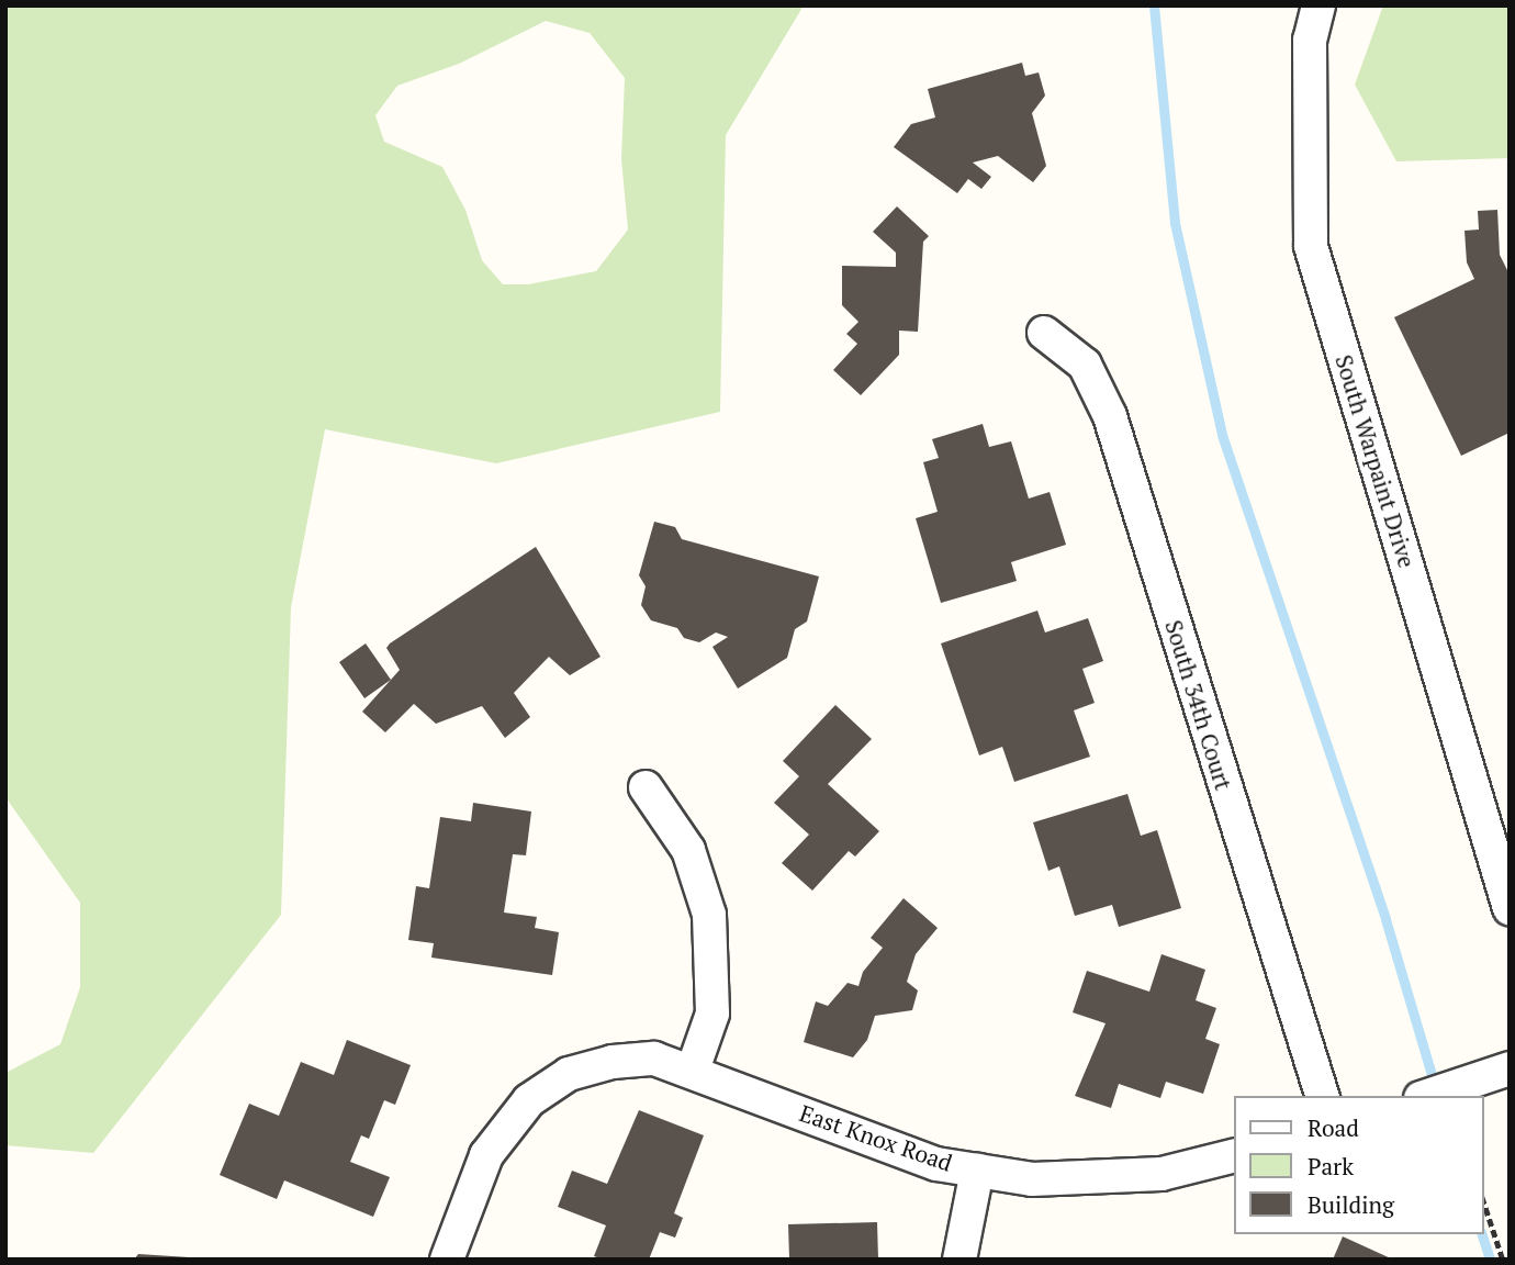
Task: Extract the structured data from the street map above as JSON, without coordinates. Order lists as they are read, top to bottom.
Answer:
{
  "streets": {
    "street": ["South Warpaint Drive", "South 34th Court", "East Knox Road"]
  },
  "legend": ["Road", "Park", "Building"]
}
